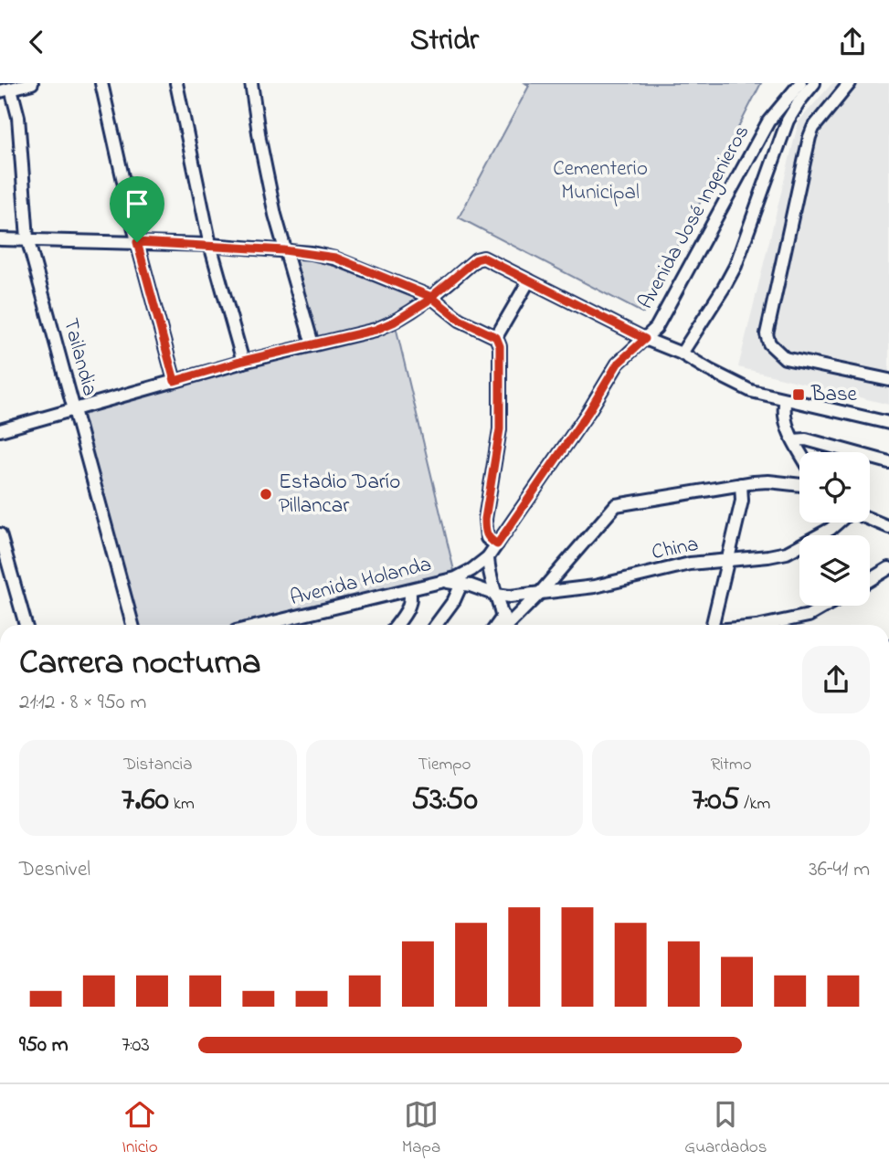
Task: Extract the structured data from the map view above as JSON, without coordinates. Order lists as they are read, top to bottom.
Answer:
{
  "streets": {
    "street": [
      "Avenida José Ingenieros",
      "Tailandia",
      "China",
      "Avenida Holanda"
    ]
  },
  "crossings": [
    ["Avenida José Ingenieros", "Avenida Holanda"],
    ["China", "Avenida Holanda"]
  ],
  "parks": ["Cementerio Municipal"],
  "places": {
    "transit": ["Base"],
    "other": ["Estadio Darío Pillancar"]
  },
  "page": {
    "header": "Stridr",
    "heading": ["Carrera nocturna", "21:12 · 8 × 950 m"],
    "stats": [
      ["Distancia", "7.60 km"],
      ["Tiempo", "53:50"],
      ["Ritmo", "7:05 /km"]
    ],
    "chart": ["Desnivel", "36–41 m"],
    "list": [
      {
        "name": "950 m",
        "note": "7:03"
      }
    ],
    "tabs": ["Inicio", "Mapa", "Guardados"]
  }
}
